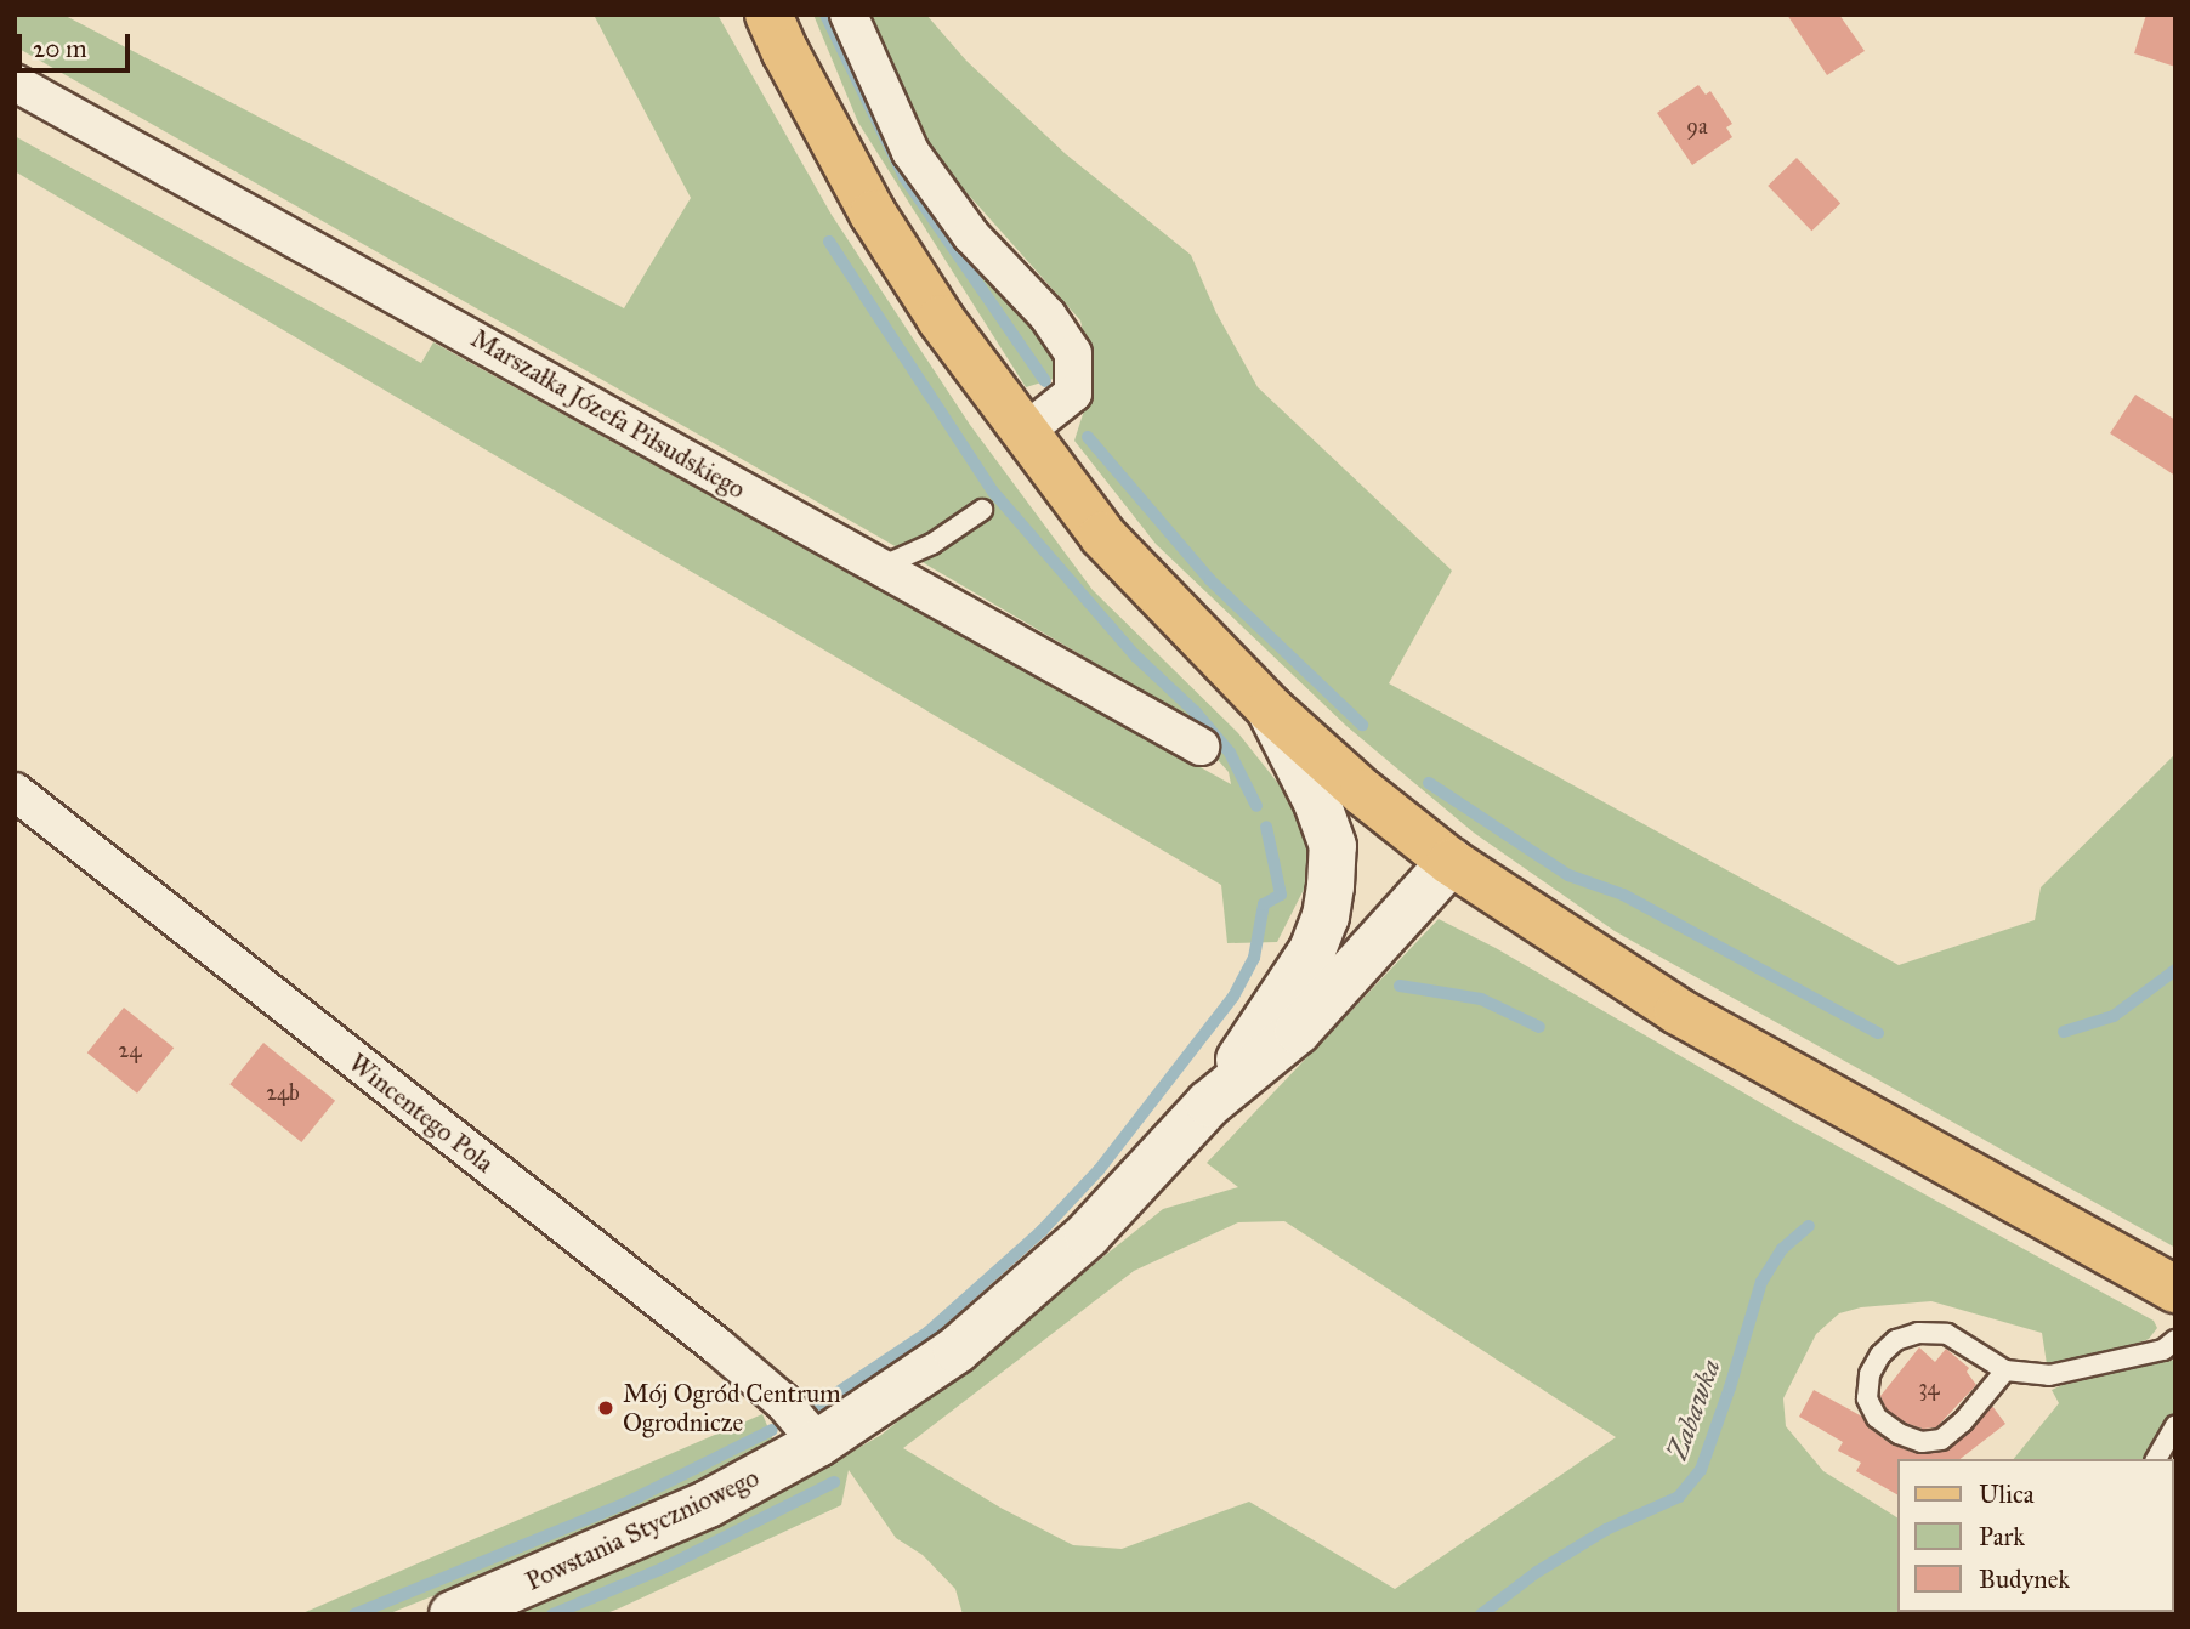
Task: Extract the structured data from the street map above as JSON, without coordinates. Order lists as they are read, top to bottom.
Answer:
{
  "streets": {
    "main road": ["Powstania Styczniowego"],
    "street": ["Marszałka Józefa Piłsudskiego", "Wincentego Pola"]
  },
  "crossings": [
    ["Wincentego Pola", "Powstania Styczniowego"]
  ],
  "water": ["Zabawka"],
  "places": ["Mój Ogród Centrum Ogrodnicze"],
  "house_numbers": [
    "9a",
    "24",
    "24b",
    "34"
  ],
  "legend": ["Ulica", "Park", "Budynek"],
  "scale_bar": "20 m"
}
